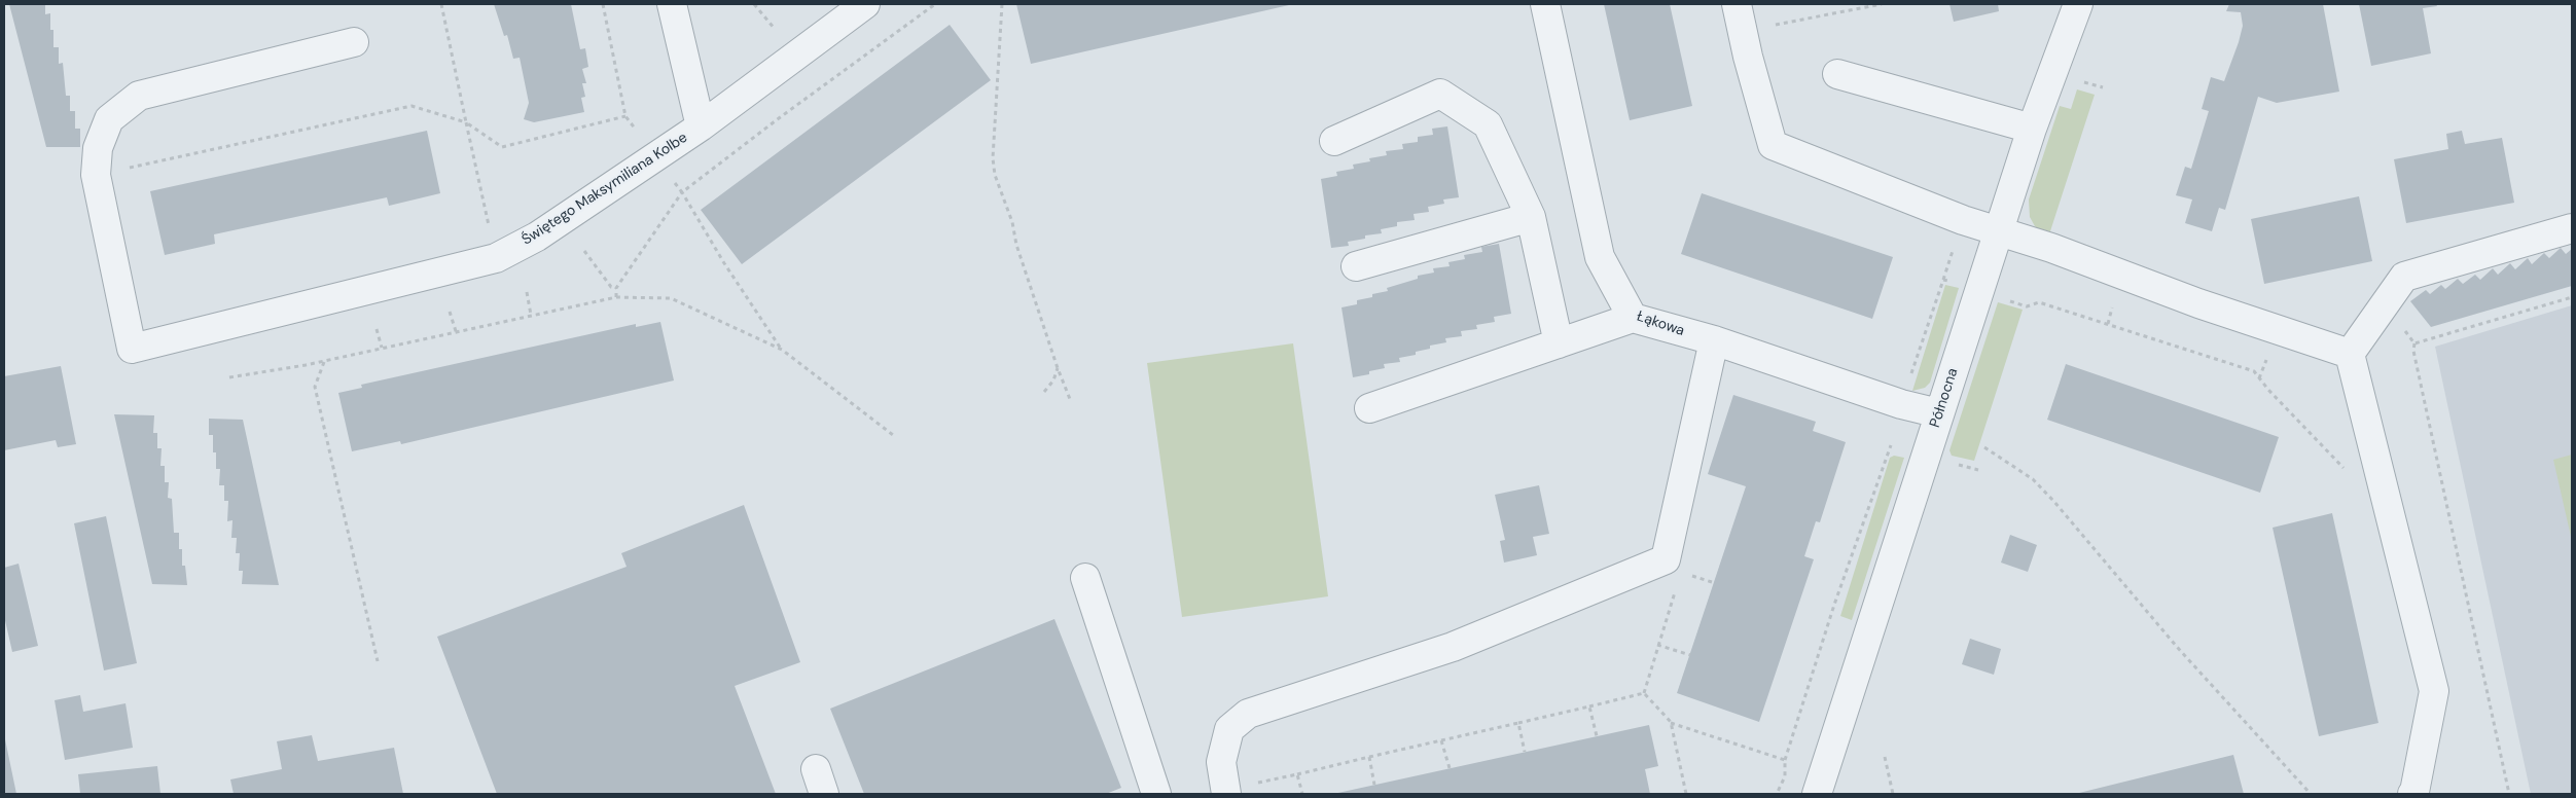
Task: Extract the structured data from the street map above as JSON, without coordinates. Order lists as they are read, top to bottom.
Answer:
{
  "streets": {
    "street": ["Świętego Maksymiliana Kolbe", "Łąkowa", "Północna"]
  },
  "crossings": [
    ["Łąkowa", "Północna"]
  ]
}
